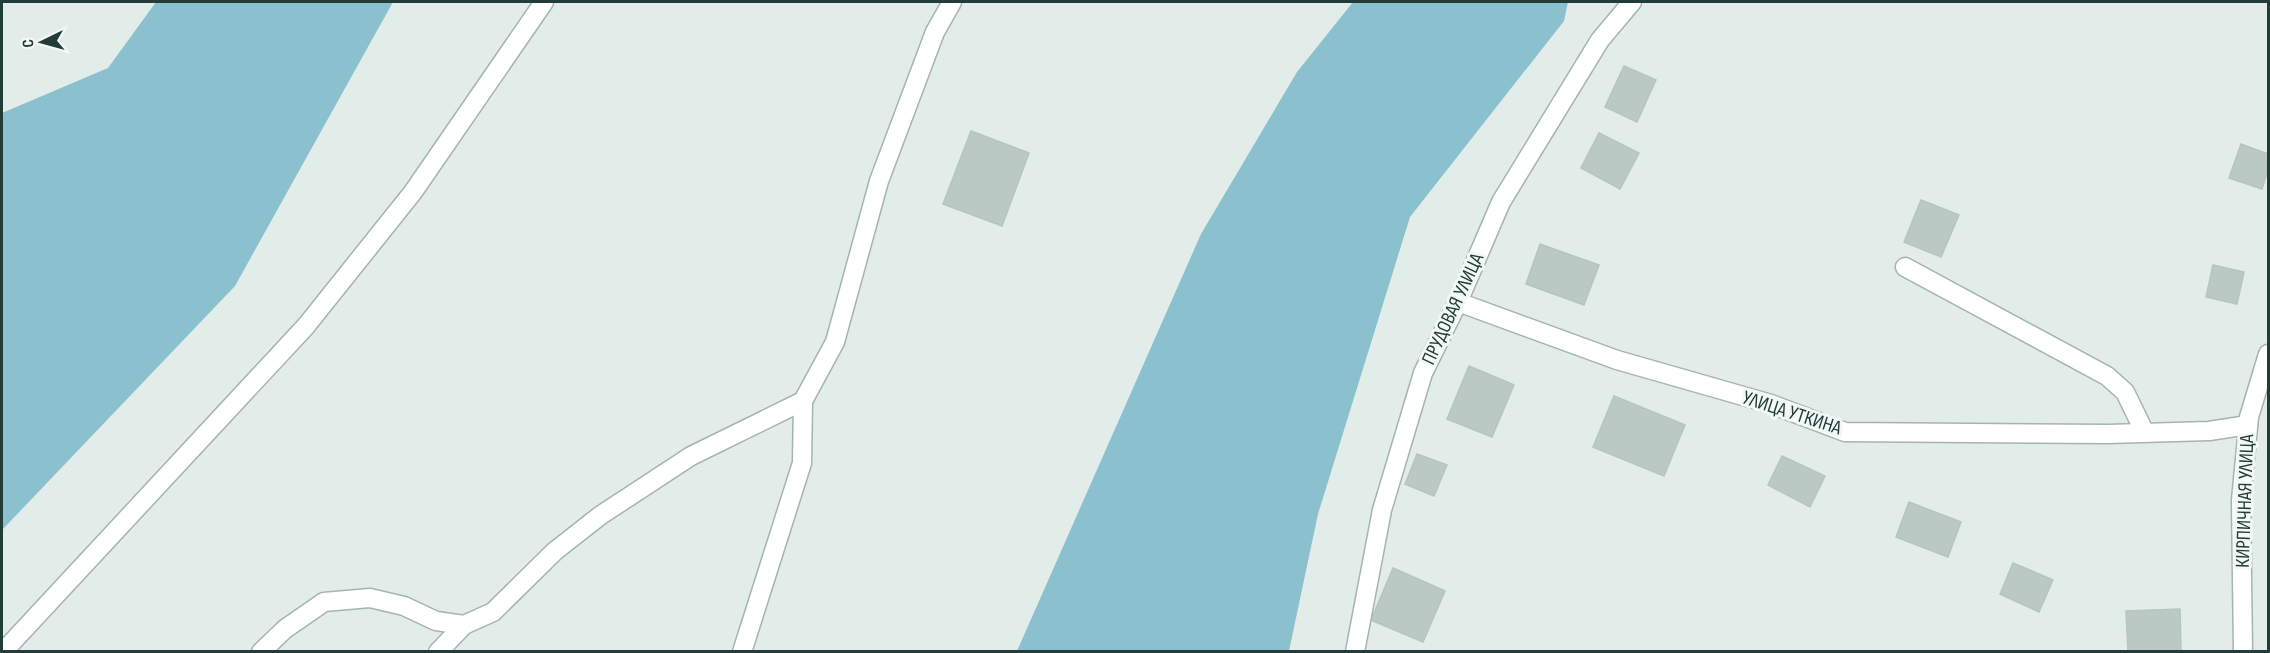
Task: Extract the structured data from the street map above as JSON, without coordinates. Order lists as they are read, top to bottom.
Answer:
{
  "streets": {
    "street": ["ПРУДОВАЯ УЛИЦА", "УЛИЦА УТКИНА", "КИРПИЧНАЯ УЛИЦА"]
  },
  "crossings": [
    ["ПРУДОВАЯ УЛИЦА", "УЛИЦА УТКИНА"],
    ["УЛИЦА УТКИНА", "КИРПИЧНАЯ УЛИЦА"]
  ],
  "north": "left"
}
